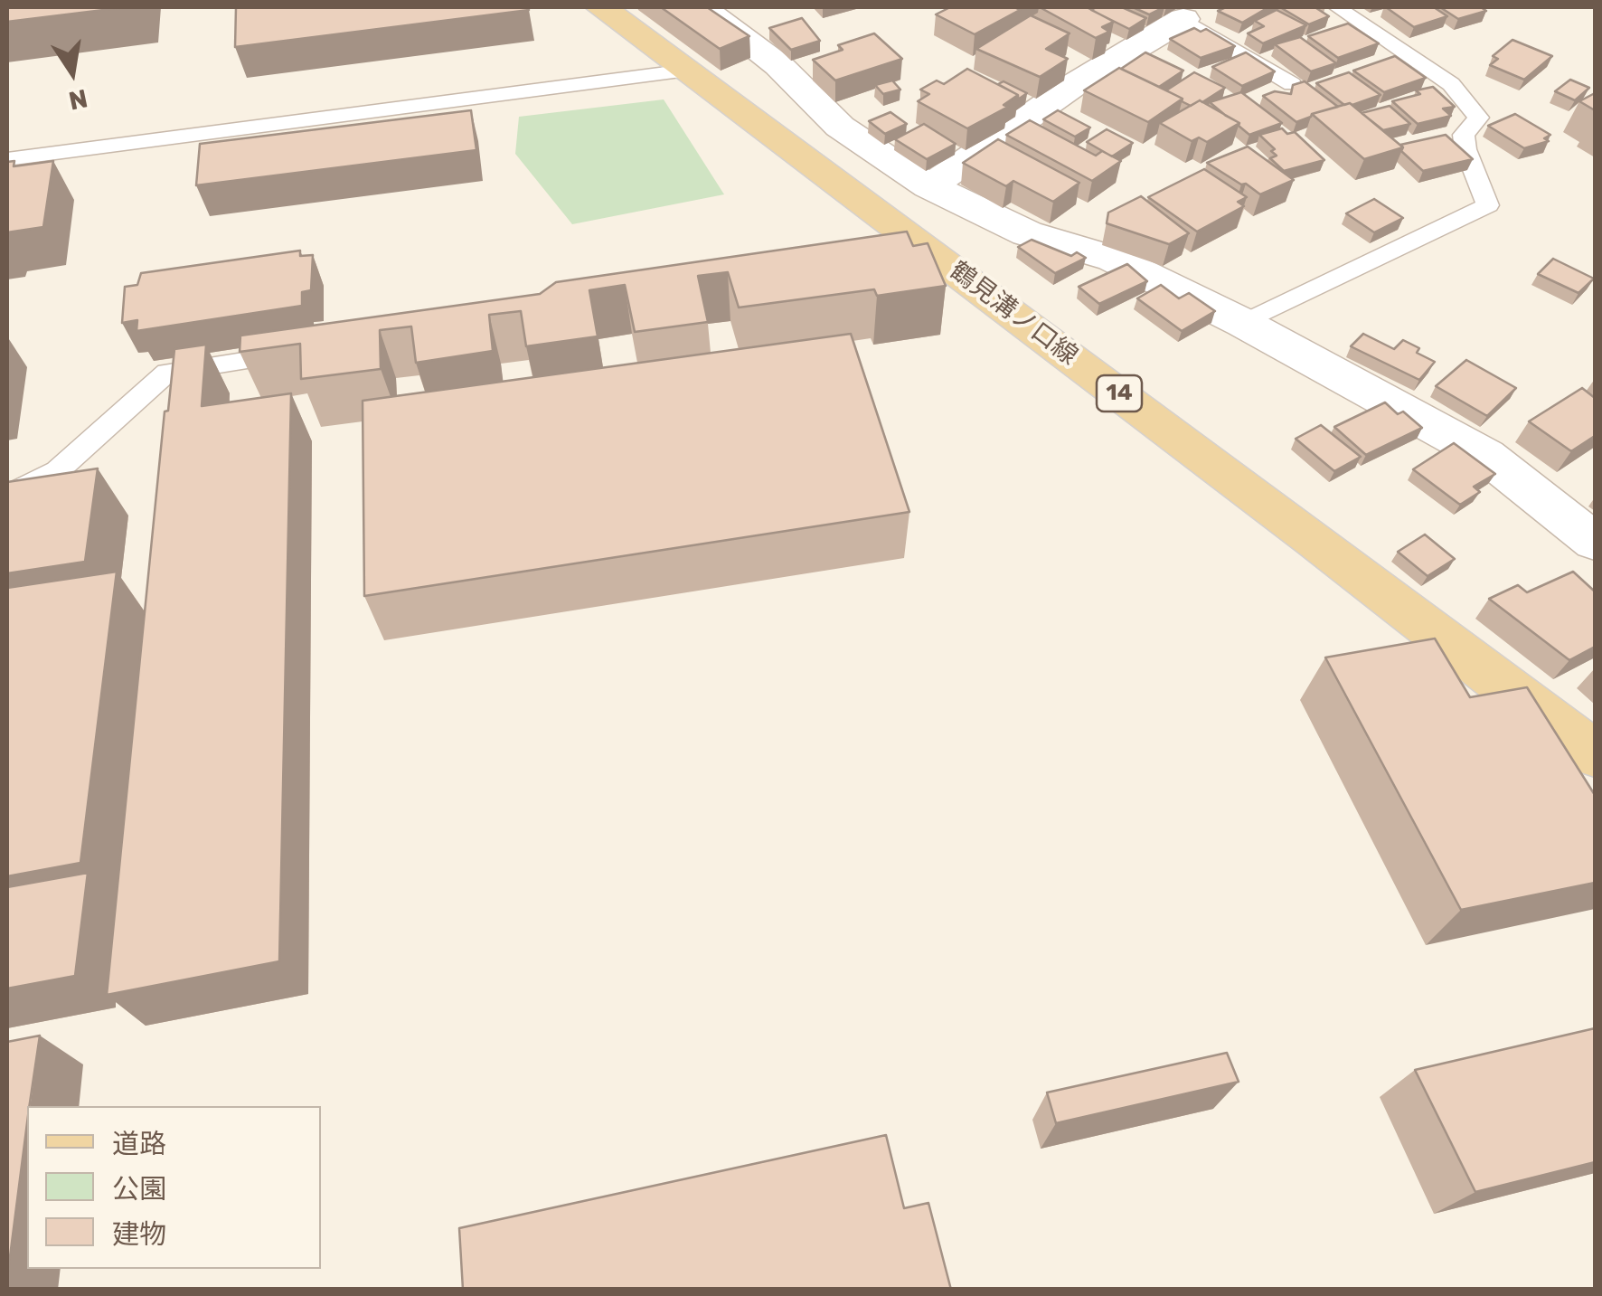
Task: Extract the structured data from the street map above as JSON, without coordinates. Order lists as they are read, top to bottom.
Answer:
{
  "streets": {
    "main road": ["鶴見溝ノ口線", "14"]
  },
  "legend": ["道路", "公園", "建物"],
  "north": "bottom"
}
